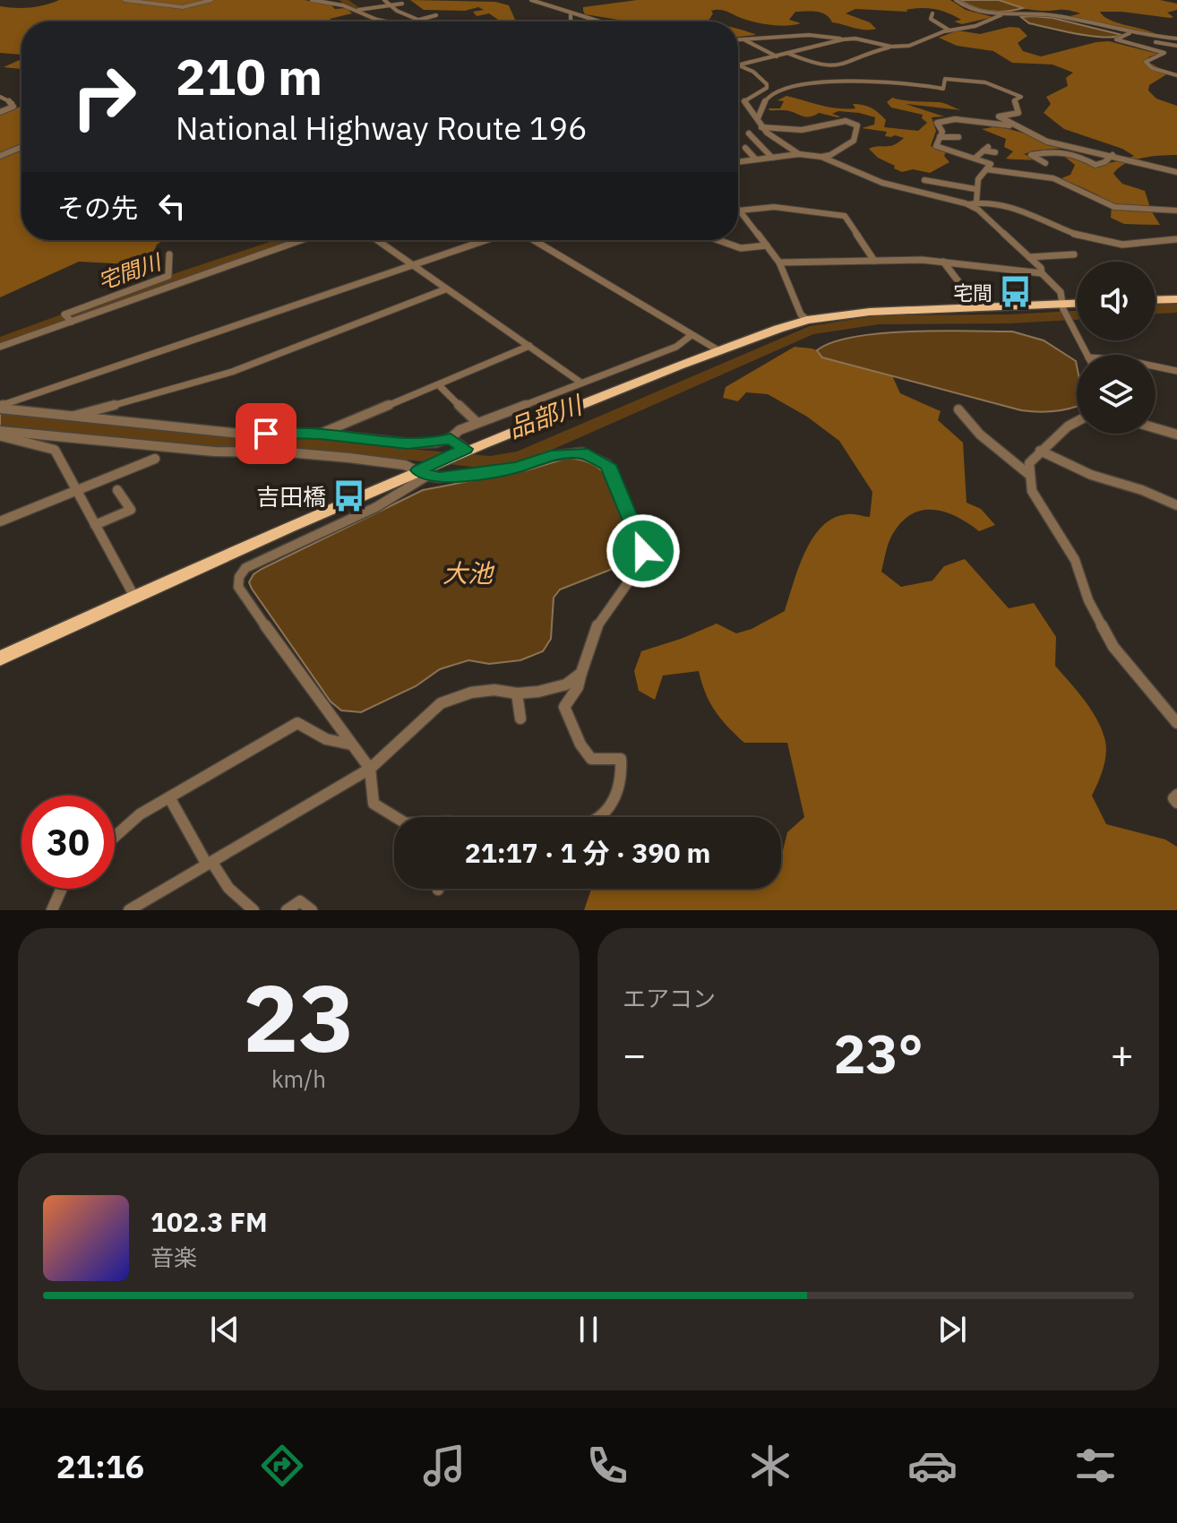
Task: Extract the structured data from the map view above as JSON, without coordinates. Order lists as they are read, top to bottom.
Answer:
{
  "water": ["宅間川", "品部川", "大池"],
  "places": {
    "bus stop": ["宅間", "吉田橋"]
  },
  "page": {
    "turn": ["210 m", "National Highway Route 196"],
    "then": "その先",
    "limit": "30",
    "trip": "21:17 · 1 分 · 390 m",
    "tile": [
      ["23", "km/h"],
      "エアコン"
    ],
    "heat": ["−", "23°", "+"],
    "song": ["102.3 FM", "音楽"],
    "tabs": "21:16"
  }
}
